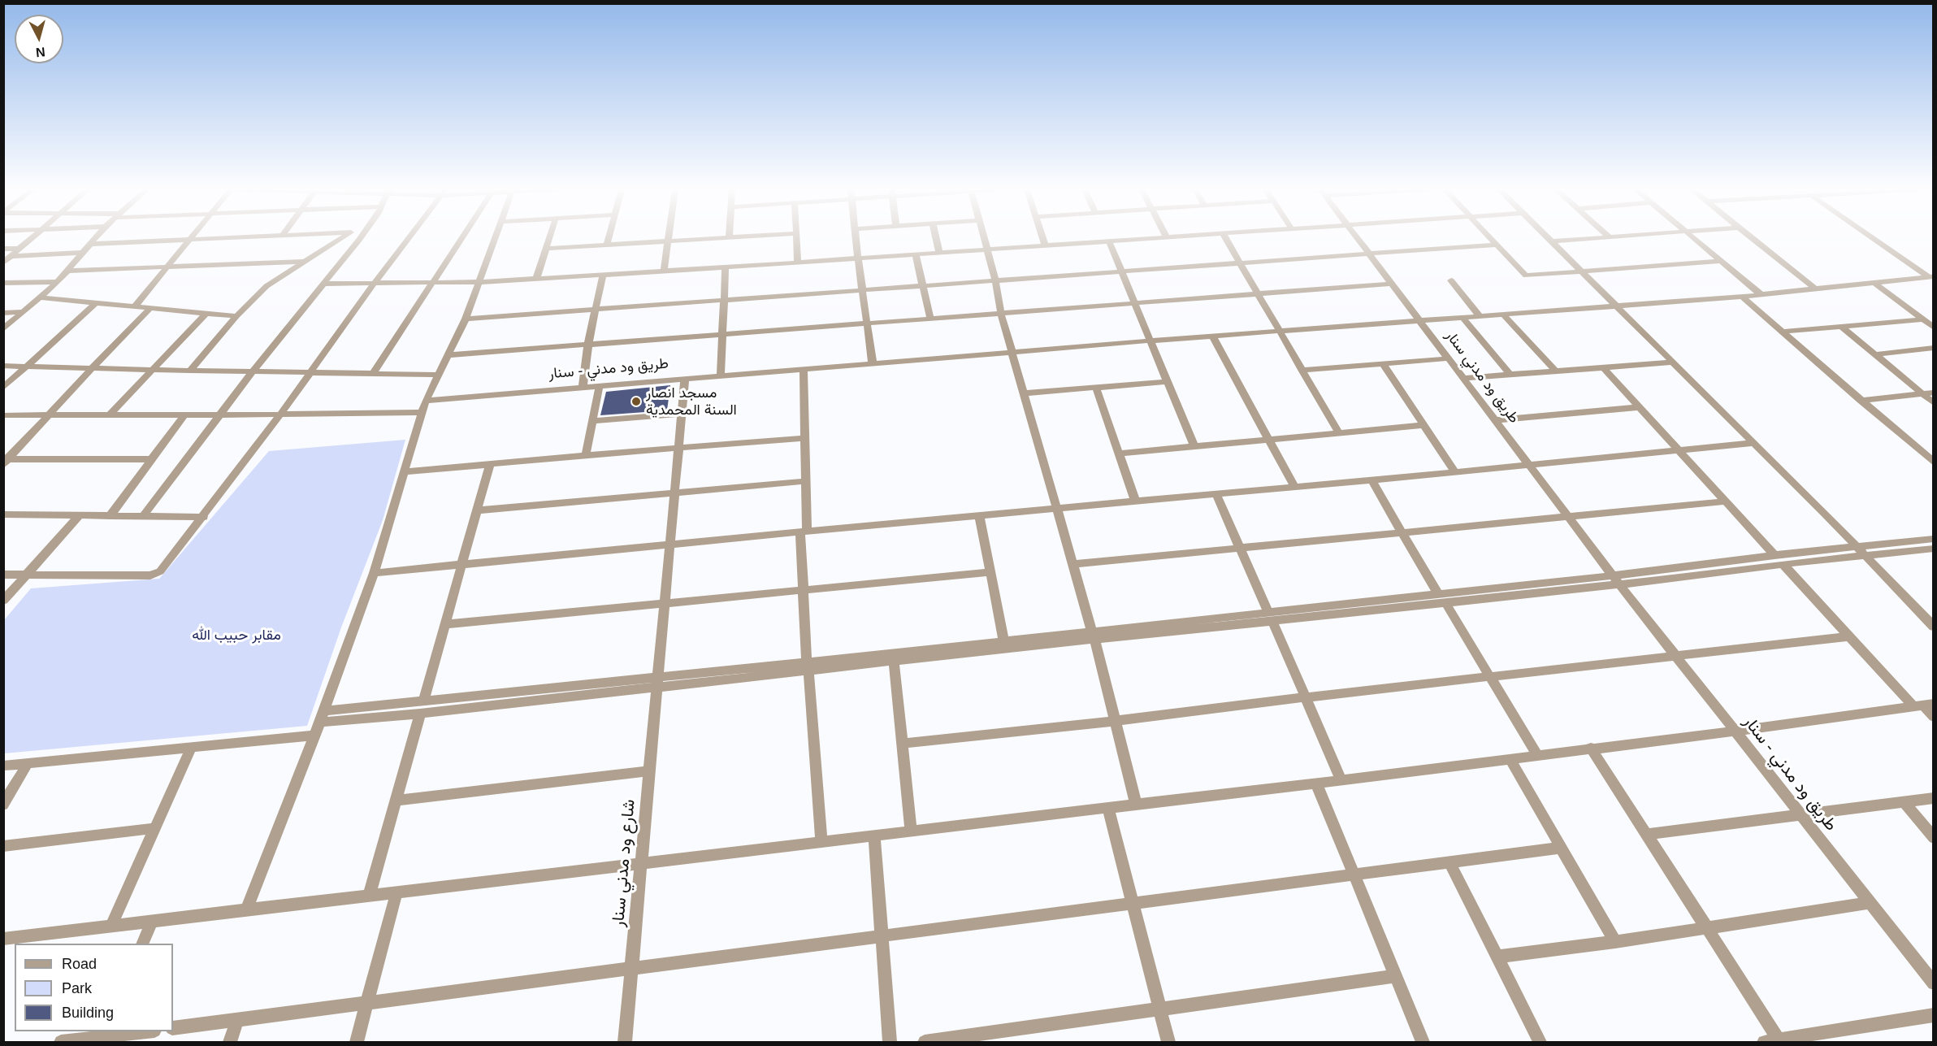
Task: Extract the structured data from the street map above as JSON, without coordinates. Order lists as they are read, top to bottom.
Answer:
{
  "streets": {
    "street": ["طريق ود مدني - سنار", "طريق ود مدني سنار", "شارع ود مدني سنار"]
  },
  "crossings": [
    ["طريق ود مدني - سنار", "طريق ود مدني سنار"],
    ["طريق ود مدني - سنار", "شارع ود مدني سنار"]
  ],
  "parks": ["مقابر حبيب الله"],
  "places": ["مسجد انصار السنة المحمدية"],
  "legend": ["Road", "Park", "Building"],
  "north": "bottom"
}
